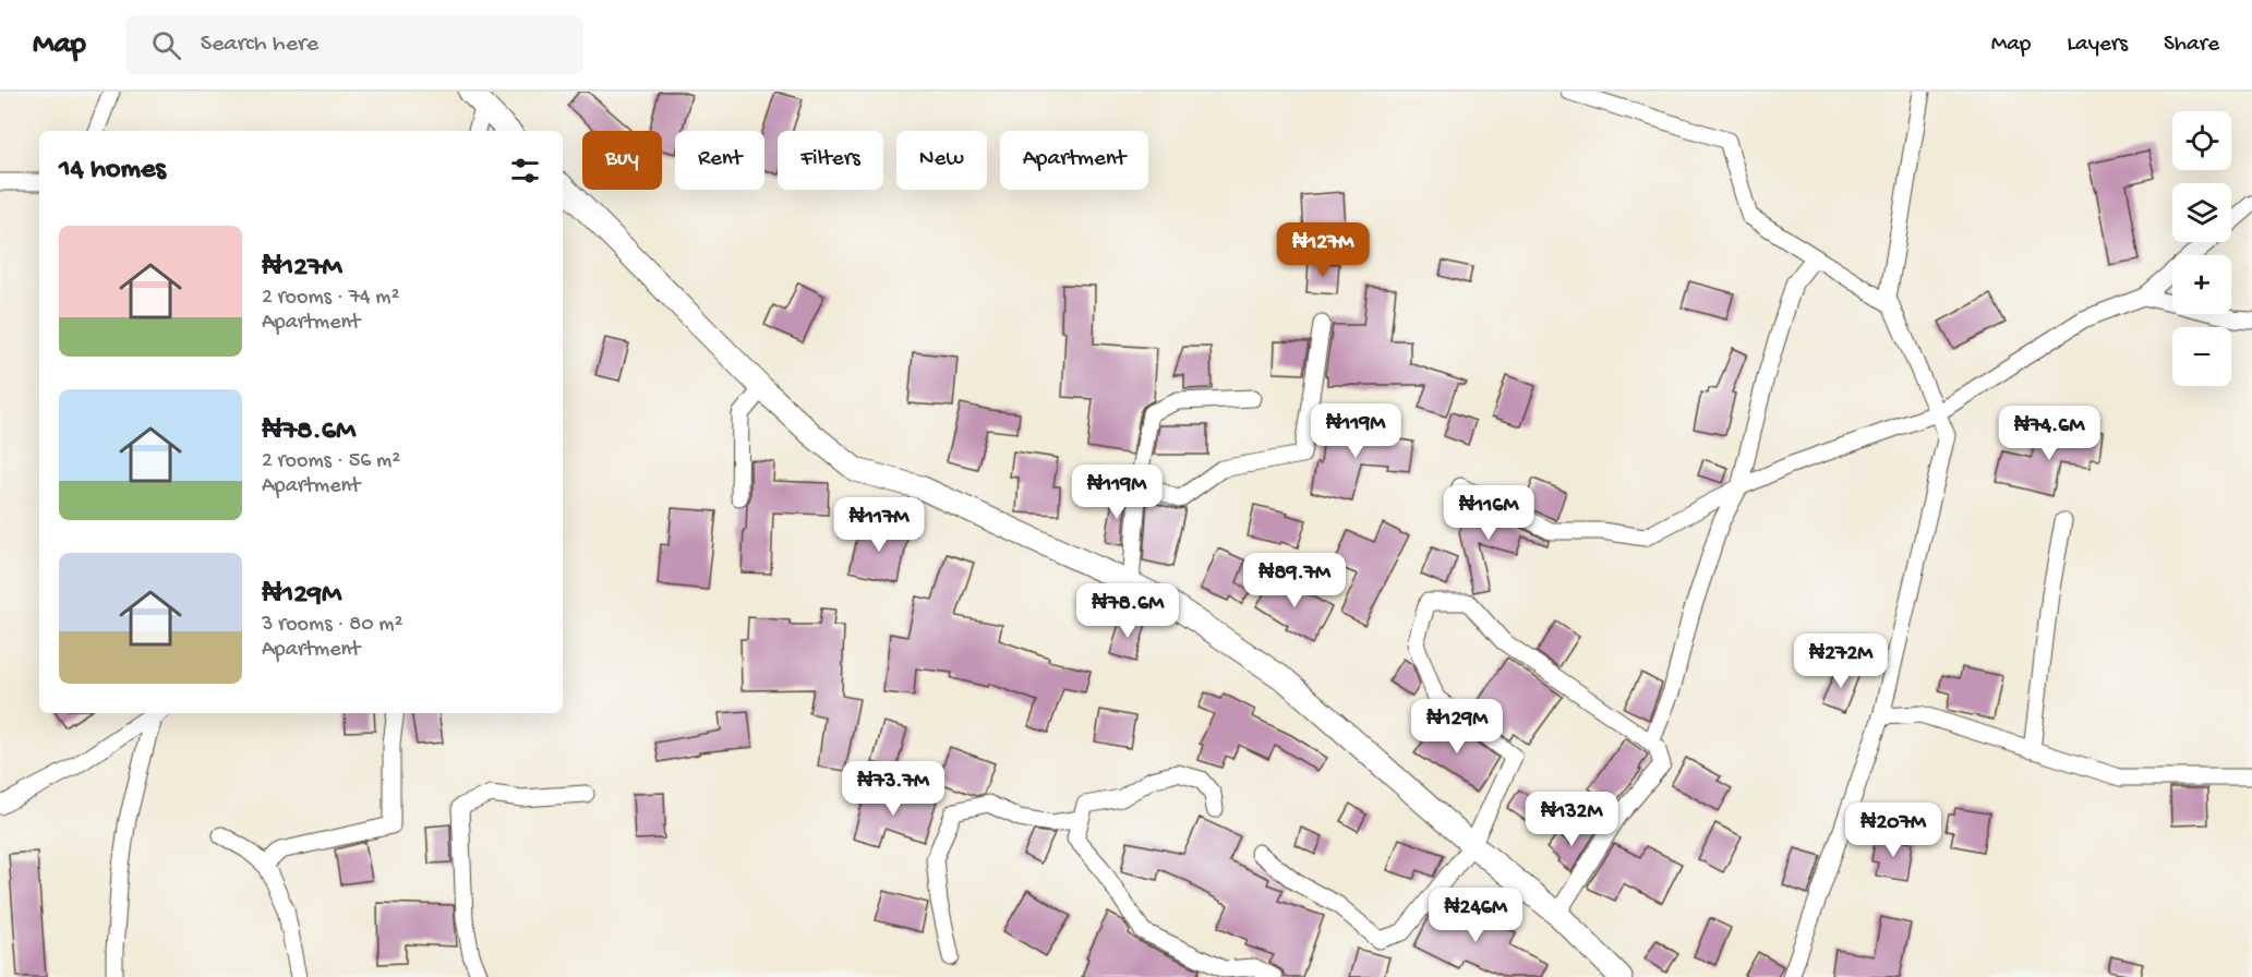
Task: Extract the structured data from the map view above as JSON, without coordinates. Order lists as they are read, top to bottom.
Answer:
{
  "page": {
    "header": "Map",
    "search": "Search here",
    "nav": ["Map", "Layers", "Share"],
    "map_buttons": ["+", "−"],
    "chip": [
      "Buy",
      "Rent",
      "Filters",
      "New",
      "Apartment"
    ],
    "heading": "14 homes",
    "list": [
      {
        "name": "₦127M",
        "note": "2 rooms · 74 m² · Apartment"
      },
      {
        "name": "₦78.6M",
        "note": "2 rooms · 56 m² · Apartment"
      },
      {
        "name": "₦129M",
        "note": "3 rooms · 80 m² · Apartment"
      }
    ],
    "price": [
      "₦127M",
      "₦119M",
      "₦74.6M",
      "₦119M",
      "₦116M",
      "₦117M",
      "₦89.7M",
      "₦78.6M",
      "₦272M",
      "₦129M",
      "₦73.7M",
      "₦132M",
      "₦207M",
      "₦246M"
    ]
  }
}
